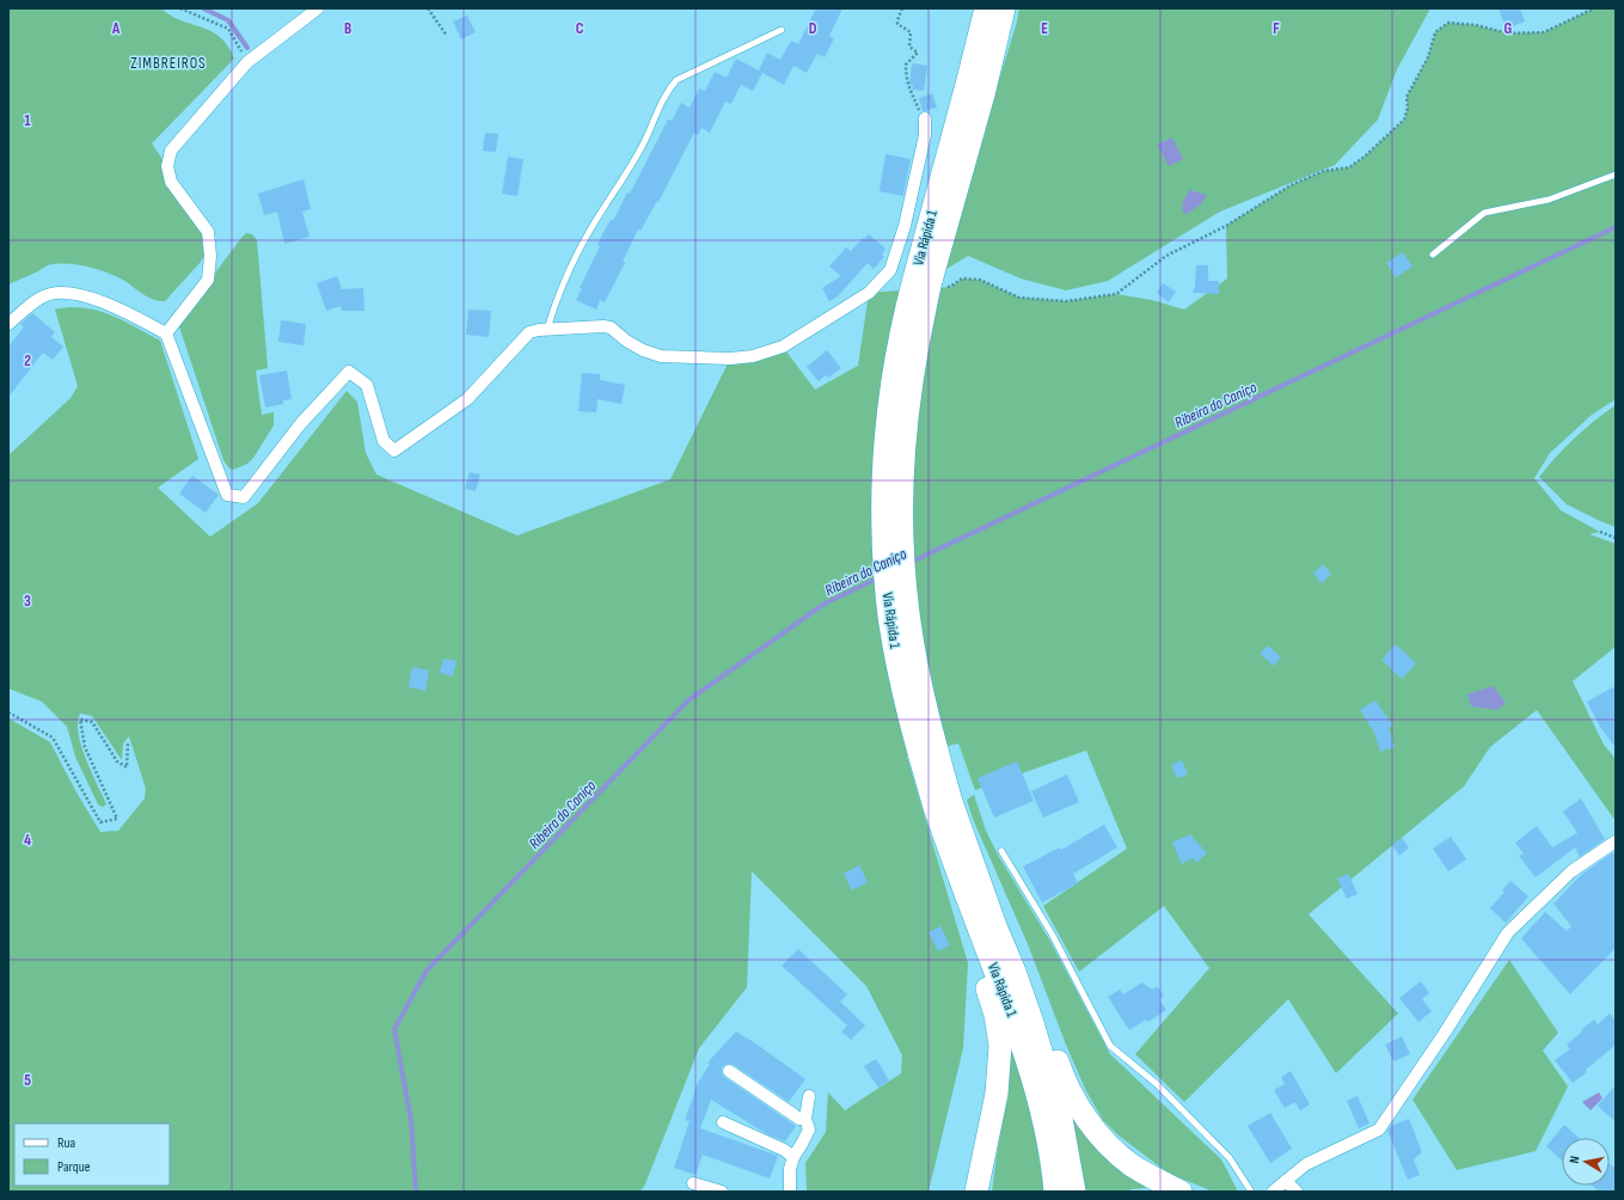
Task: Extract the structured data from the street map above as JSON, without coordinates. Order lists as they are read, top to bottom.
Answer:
{
  "streets": {
    "highway": ["Via Rápida 1"]
  },
  "districts": ["ZIMBREIROS"],
  "water": ["Ribeira do Caniço"],
  "legend": ["Rua", "Parque"],
  "north": "left",
  "grid": {
    "columns": [
      "A",
      "B",
      "C",
      "D",
      "E",
      "F",
      "G"
    ],
    "rows": [
      "1",
      "2",
      "3",
      "4",
      "5"
    ]
  }
}
